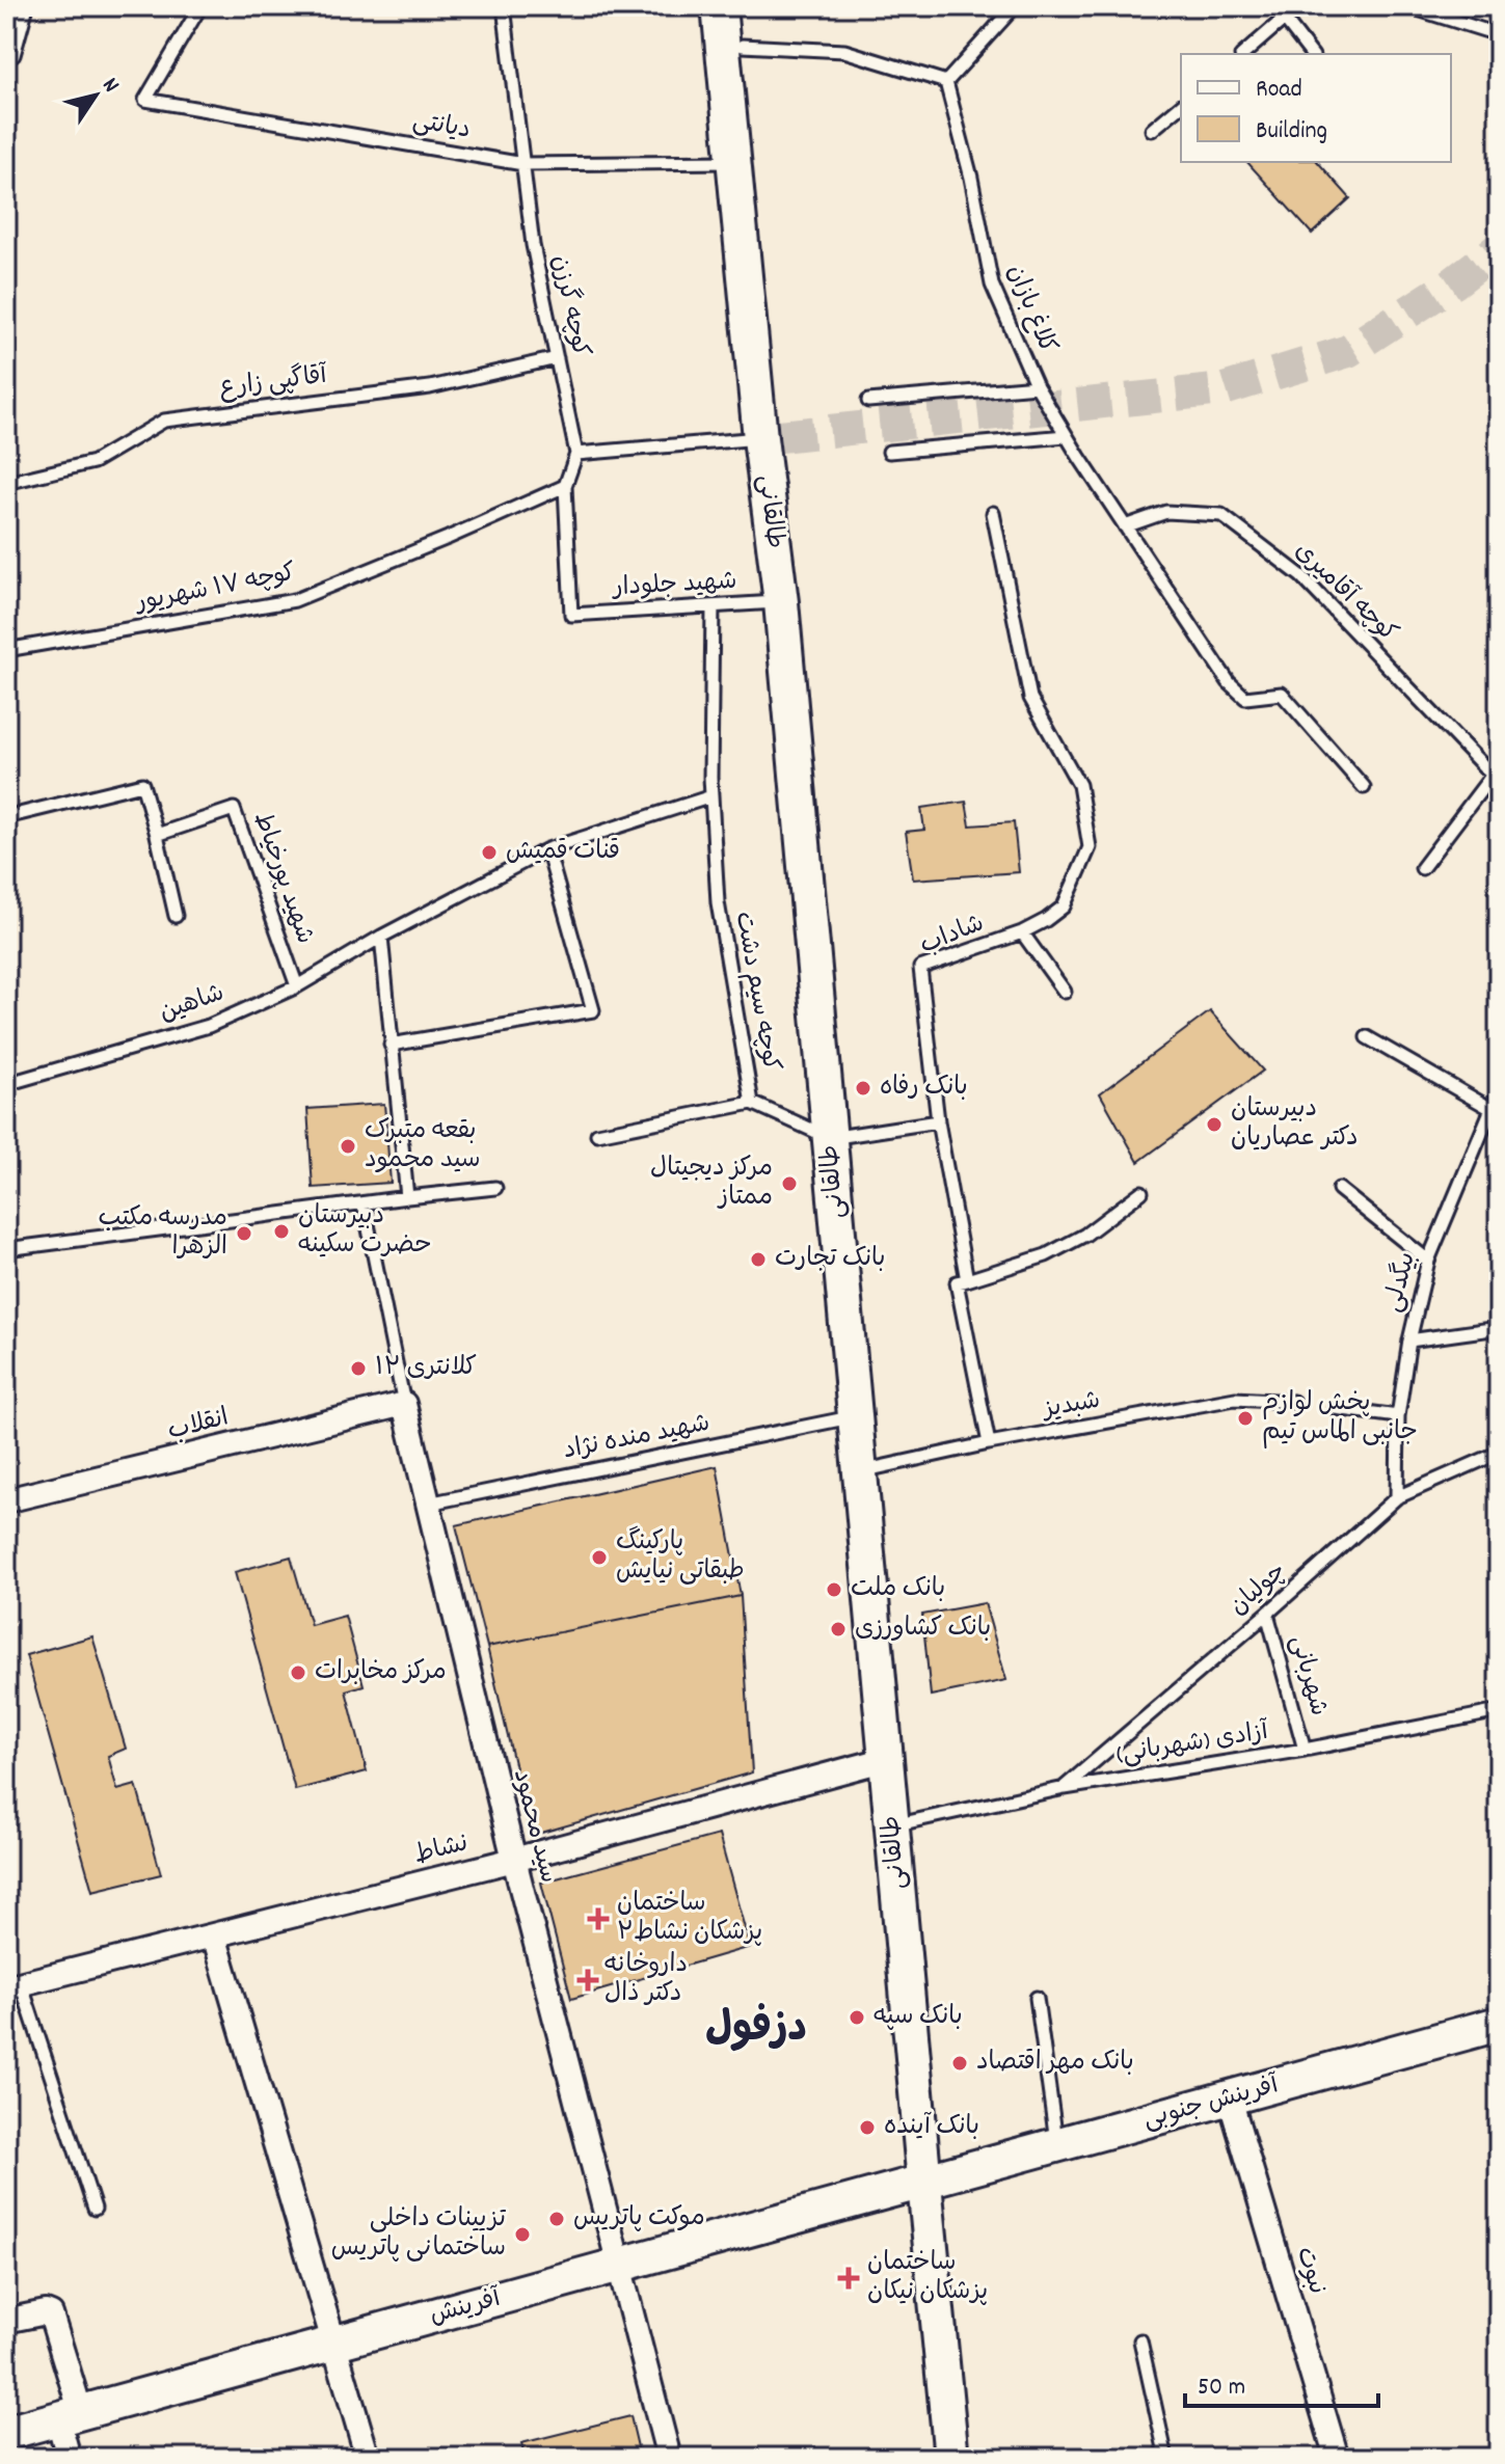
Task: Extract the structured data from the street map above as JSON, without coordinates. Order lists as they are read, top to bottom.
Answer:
{
  "streets": {
    "main road": ["طالقانی", "آفرینش جنوبی", "آفرینش"],
    "street": [
      "انقلاب",
      "سید محمود",
      "نشاط",
      "نبوت"
    ],
    "lane": [
      "دیانتی",
      "کوچه گرزن",
      "کلاغ بازان",
      "آقاگپی زارع",
      "شهید جلودار",
      "کوچه ۱۷ شهریور",
      "کوچه آقامیری",
      "شهید پورخیاط",
      "شاداب",
      "کوچه سیم دشت",
      "شاهین",
      "بیگدلی",
      "شبدیز",
      "شهید منده نژاد",
      "چولیان",
      "شهربانی",
      "آزادی (شهربانی)"
    ]
  },
  "crossings": [
    ["دیانتی", "کوچه گرزن"],
    ["دیانتی", "طالقانی"],
    ["کوچه گرزن", "آقاگپی زارع"],
    ["طالقانی", "شهید جلودار"],
    ["طالقانی", "کوچه سیم دشت"],
    ["طالقانی", "شبدیز"],
    ["طالقانی", "شهید منده نژاد"],
    ["طالقانی", "آزادی (شهربانی)"],
    ["طالقانی", "نشاط"],
    ["طالقانی", "آفرینش جنوبی"],
    ["طالقانی", "آفرینش"],
    ["شهید جلودار", "کوچه ۱۷ شهریور"],
    ["شهید جلودار", "کوچه سیم دشت"],
    ["شهید پورخیاط", "شاهین"],
    ["شاداب", "شبدیز"],
    ["کوچه سیم دشت", "شاهین"],
    ["بیگدلی", "چولیان"],
    ["انقلاب", "سید محمود"],
    ["شهید منده نژاد", "سید محمود"],
    ["چولیان", "شهربانی"],
    ["چولیان", "آزادی (شهربانی)"],
    ["شهربانی", "آزادی (شهربانی)"],
    ["سید محمود", "نشاط"],
    ["سید محمود", "آفرینش"],
    ["آفرینش جنوبی", "نبوت"],
    ["آفرینش جنوبی", "آفرینش"]
  ],
  "districts": ["دزفول"],
  "places": {
    "other": [
      "قنات قمیش",
      "بانک رفاه",
      "دبیرستان دکتر عصاریان",
      "بقعه متبرک سید محمود",
      "مرکز دیجیتال ممتاز",
      "دبیرستان حضرت سکینه",
      "مدرسه مکتب الزهرا",
      "بانک تجارت",
      "کلانتری ۱۲",
      "پخش لوازم جانبی الماس تیم",
      "پارکینگ طبقاتی نیایش",
      "بانک ملت",
      "بانک کشاورزی",
      "مرکز مخابرات",
      "بانک سپه",
      "بانک مهر اقتصاد",
      "بانک آینده",
      "موکت پاتریس",
      "تزیینات داخلی ساختمانی پاتریس"
    ],
    "health": ["ساختمان پزشکان نشاط۲", "داروخانه دکتر ذال", "ساختمان پزشکان نیکان"]
  },
  "legend": ["Road", "Building"],
  "scale_bar": "50 m",
  "north": "top right"
}
